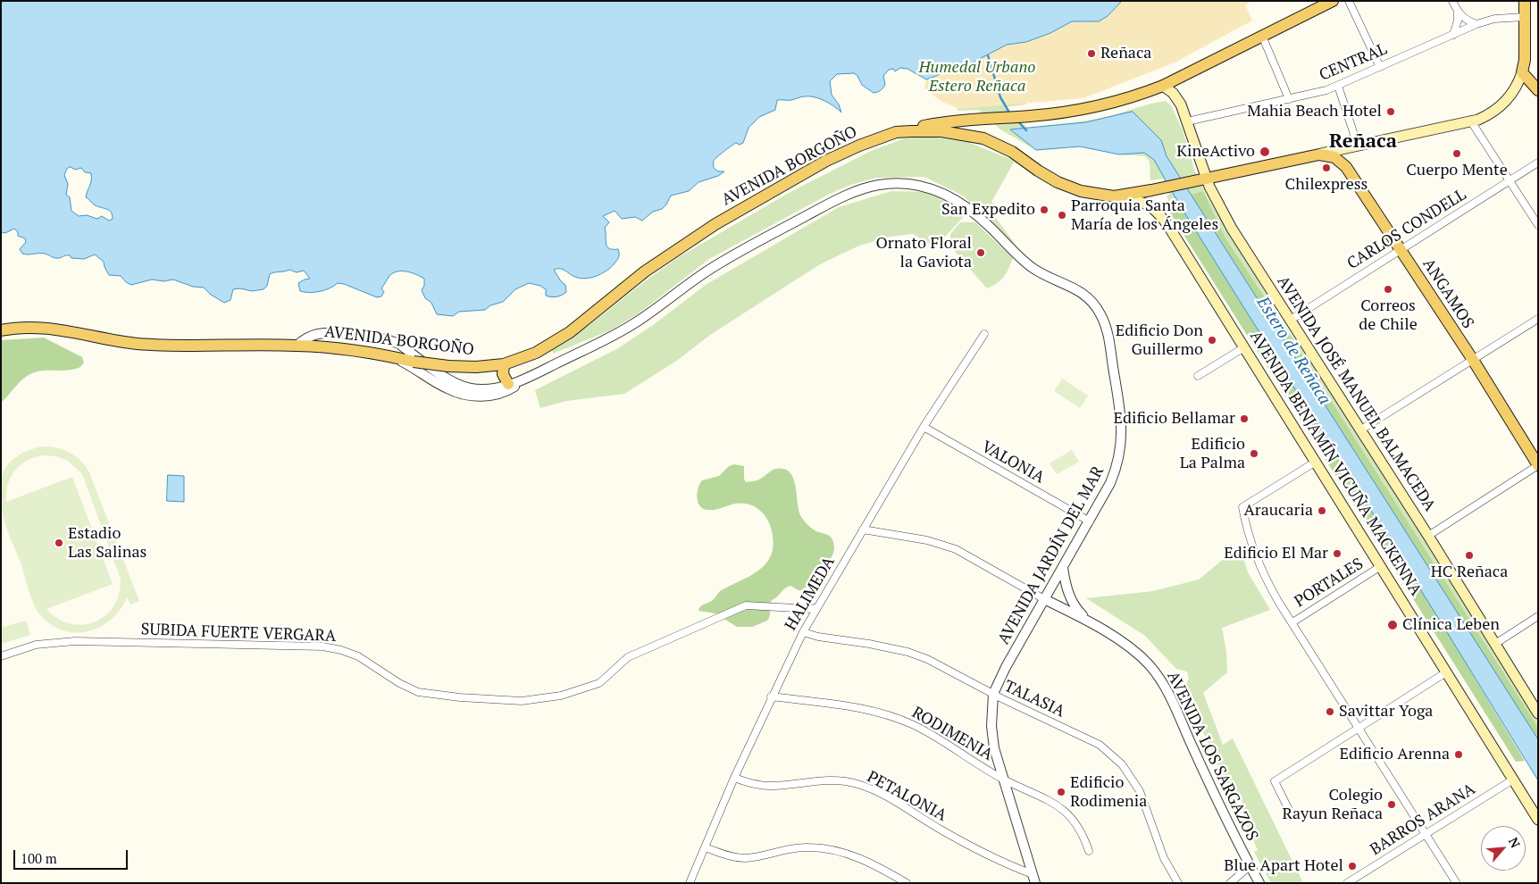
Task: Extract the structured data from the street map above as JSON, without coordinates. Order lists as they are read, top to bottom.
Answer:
{
  "streets": {
    "main road": [
      "AVENIDA BORGOÑO",
      "ANGAMOS",
      "AVENIDA JOSÉ MANUEL BALMACEDA",
      "AVENIDA BENJAMÍN VICUÑA MACKENNA"
    ],
    "street": [
      "CENTRAL",
      "CARLOS CONDELL",
      "VALONIA",
      "AVENIDA JARDÍN DEL MAR",
      "PORTALES",
      "HALIMEDA",
      "SUBIDA FUERTE VERGARA",
      "TALASIA",
      "RODIMENIA",
      "AVENIDA LOS SARGAZOS",
      "PETALONIA",
      "BARROS ARANA"
    ]
  },
  "crossings": [
    ["CENTRAL", "AVENIDA BORGOÑO"],
    ["CENTRAL", "AVENIDA JOSÉ MANUEL BALMACEDA"],
    ["AVENIDA BORGOÑO", "ANGAMOS"],
    ["AVENIDA BORGOÑO", "AVENIDA JOSÉ MANUEL BALMACEDA"],
    ["AVENIDA BORGOÑO", "AVENIDA BENJAMÍN VICUÑA MACKENNA"],
    ["AVENIDA BORGOÑO", "AVENIDA JARDÍN DEL MAR"],
    ["CARLOS CONDELL", "ANGAMOS"],
    ["CARLOS CONDELL", "AVENIDA JOSÉ MANUEL BALMACEDA"],
    ["VALONIA", "AVENIDA JARDÍN DEL MAR"],
    ["VALONIA", "HALIMEDA"],
    ["AVENIDA BENJAMÍN VICUÑA MACKENNA", "PORTALES"],
    ["AVENIDA BENJAMÍN VICUÑA MACKENNA", "BARROS ARANA"],
    ["AVENIDA JARDÍN DEL MAR", "TALASIA"],
    ["AVENIDA JARDÍN DEL MAR", "RODIMENIA"],
    ["AVENIDA JARDÍN DEL MAR", "AVENIDA LOS SARGAZOS"],
    ["AVENIDA JARDÍN DEL MAR", "PETALONIA"],
    ["HALIMEDA", "SUBIDA FUERTE VERGARA"],
    ["HALIMEDA", "TALASIA"],
    ["HALIMEDA", "RODIMENIA"],
    ["HALIMEDA", "AVENIDA LOS SARGAZOS"],
    ["HALIMEDA", "PETALONIA"]
  ],
  "districts": ["Reñaca"],
  "water": ["Estero de Reñaca"],
  "parks": ["Humedal Urbano Estero Reñaca"],
  "places": [
    "Reñaca",
    "Mahia Beach Hotel",
    "KineActivo",
    "Cuerpo Mente",
    "Chilexpress",
    "San Expedito",
    "Parroquia Santa María de los Ángeles",
    "Ornato Floral la Gaviota",
    "Correos de Chile",
    "Edificio Don Guillermo",
    "Edificio Bellamar",
    "Edificio La Palma",
    "Araucaria",
    "Estadio Las Salinas",
    "Edificio El Mar",
    "HC Reñaca",
    "Clínica Leben",
    "Savittar Yoga",
    "Edificio Arenna",
    "Edificio Rodimenia",
    "Colegio Rayun Reñaca",
    "Blue Apart Hotel"
  ],
  "scale_bar": "100 m",
  "north": "top right"
}
